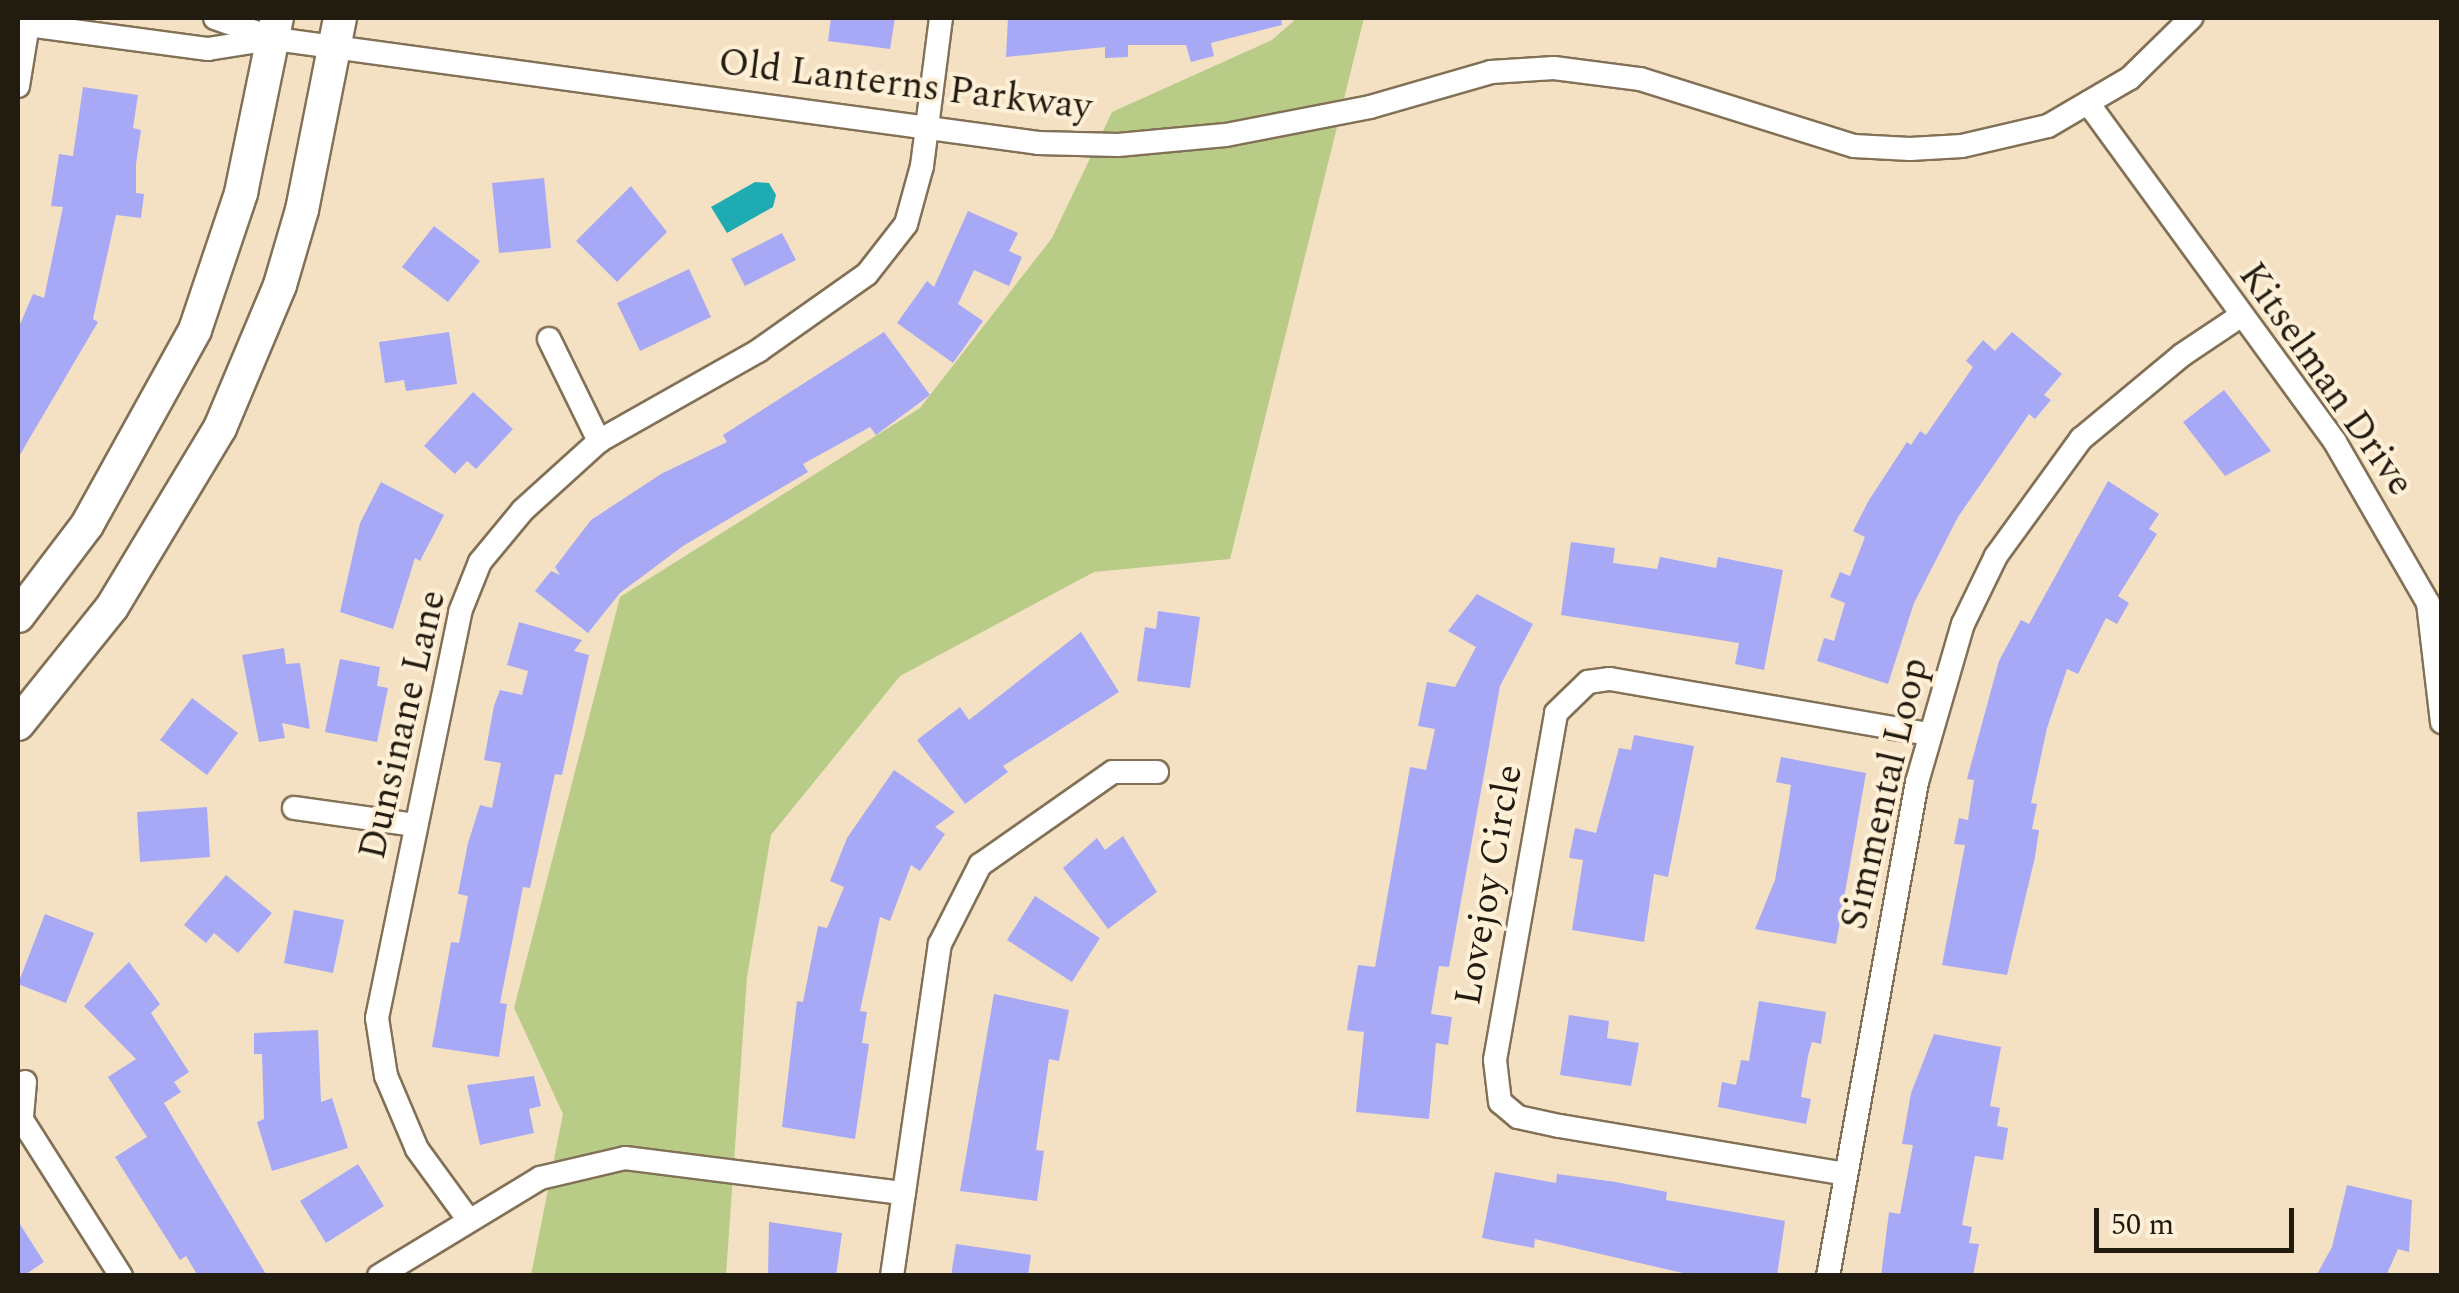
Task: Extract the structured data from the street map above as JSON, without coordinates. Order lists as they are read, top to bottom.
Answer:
{
  "streets": {
    "street": [
      "Old Lanterns Parkway",
      "Kitselman Drive",
      "Dunsinane Lane",
      "Simmental Loop",
      "Lovejoy Circle"
    ]
  },
  "crossings": [
    ["Old Lanterns Parkway", "Kitselman Drive"],
    ["Old Lanterns Parkway", "Dunsinane Lane"],
    ["Kitselman Drive", "Simmental Loop"],
    ["Simmental Loop", "Lovejoy Circle"]
  ],
  "scale_bar": "50 m"
}
